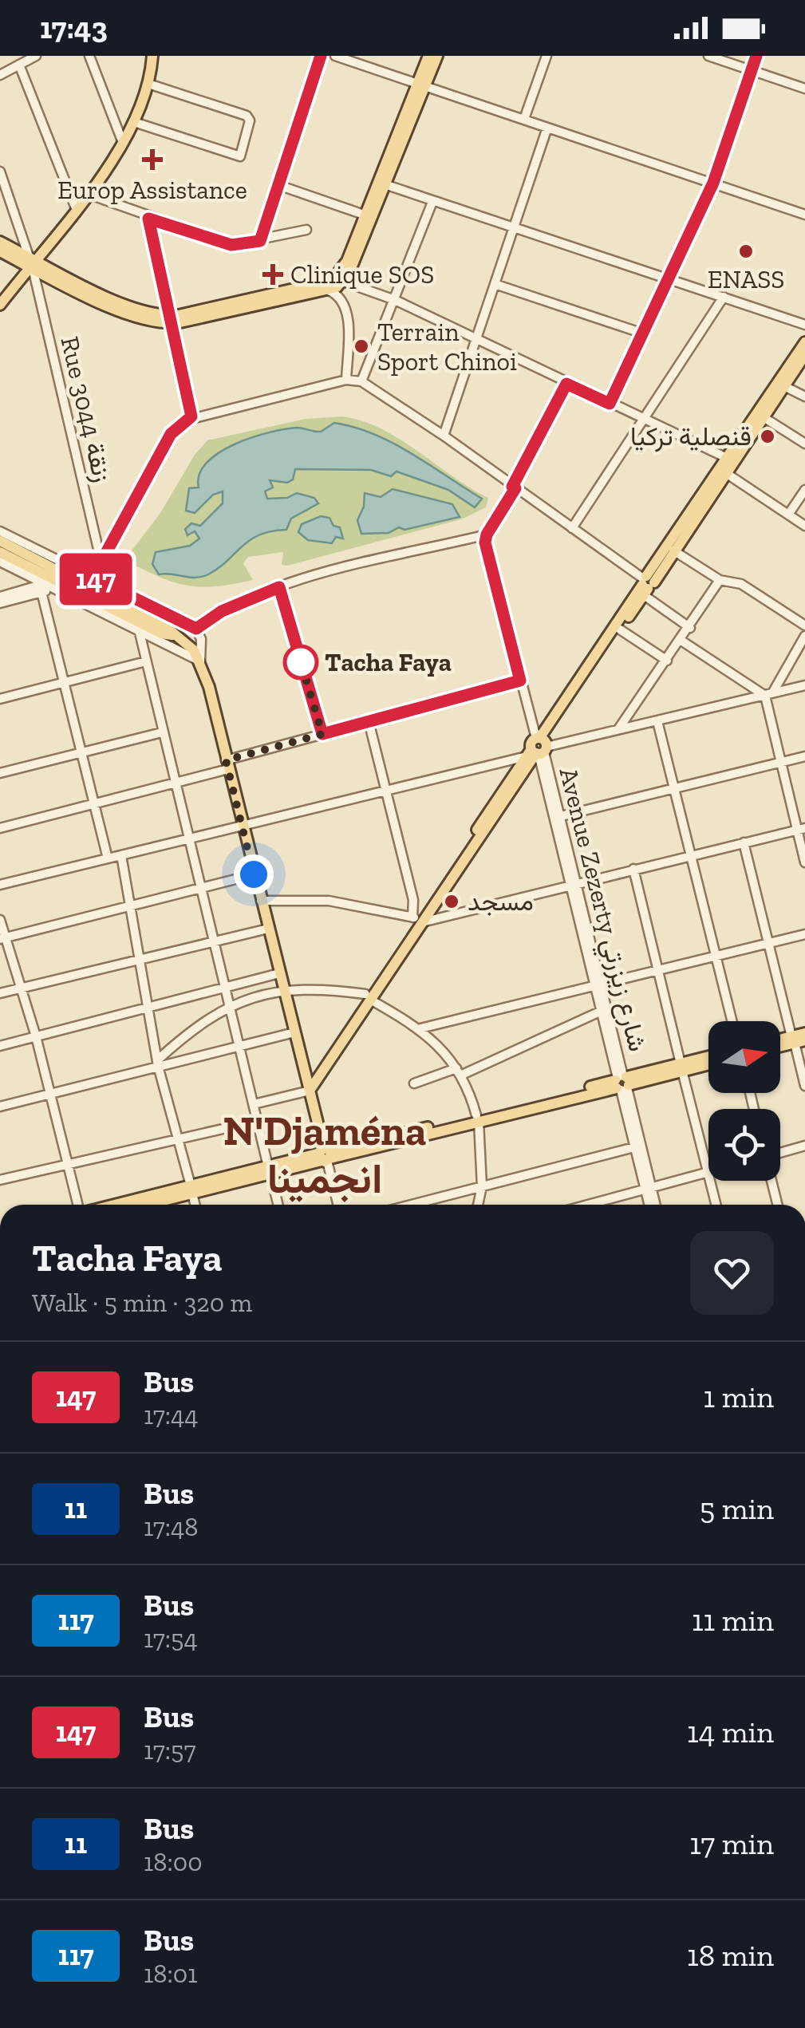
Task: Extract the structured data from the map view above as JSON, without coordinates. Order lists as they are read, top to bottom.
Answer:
{
  "streets": {
    "street": ["Rue 3044 زنقة", "Avenue Zezerty شارع زيزرتي"]
  },
  "districts": ["N'Djaména انجمينا"],
  "places": {
    "health": ["Europ Assistance", "Clinique SOS"],
    "other": [
      "ENASS",
      "Terrain Sport Chinoi",
      "قنصلية تركيا",
      "Tacha Faya",
      "مسجد"
    ]
  },
  "lines": ["bus line 147"],
  "north": "right",
  "page": {
    "status": "17:43",
    "on_map": "147",
    "heading": ["Tacha Faya", "Walk · 5 min · 320 m"],
    "list": [
      {
        "mark": "147",
        "name": "Bus",
        "note": "17:44",
        "value": "1 min"
      },
      {
        "mark": "11",
        "name": "Bus",
        "note": "17:48",
        "value": "5 min"
      },
      {
        "mark": "117",
        "name": "Bus",
        "note": "17:54",
        "value": "11 min"
      },
      {
        "mark": "147",
        "name": "Bus",
        "note": "17:57",
        "value": "14 min"
      },
      {
        "mark": "11",
        "name": "Bus",
        "note": "18:00",
        "value": "17 min"
      },
      {
        "mark": "117",
        "name": "Bus",
        "note": "18:01",
        "value": "18 min"
      }
    ]
  }
}
